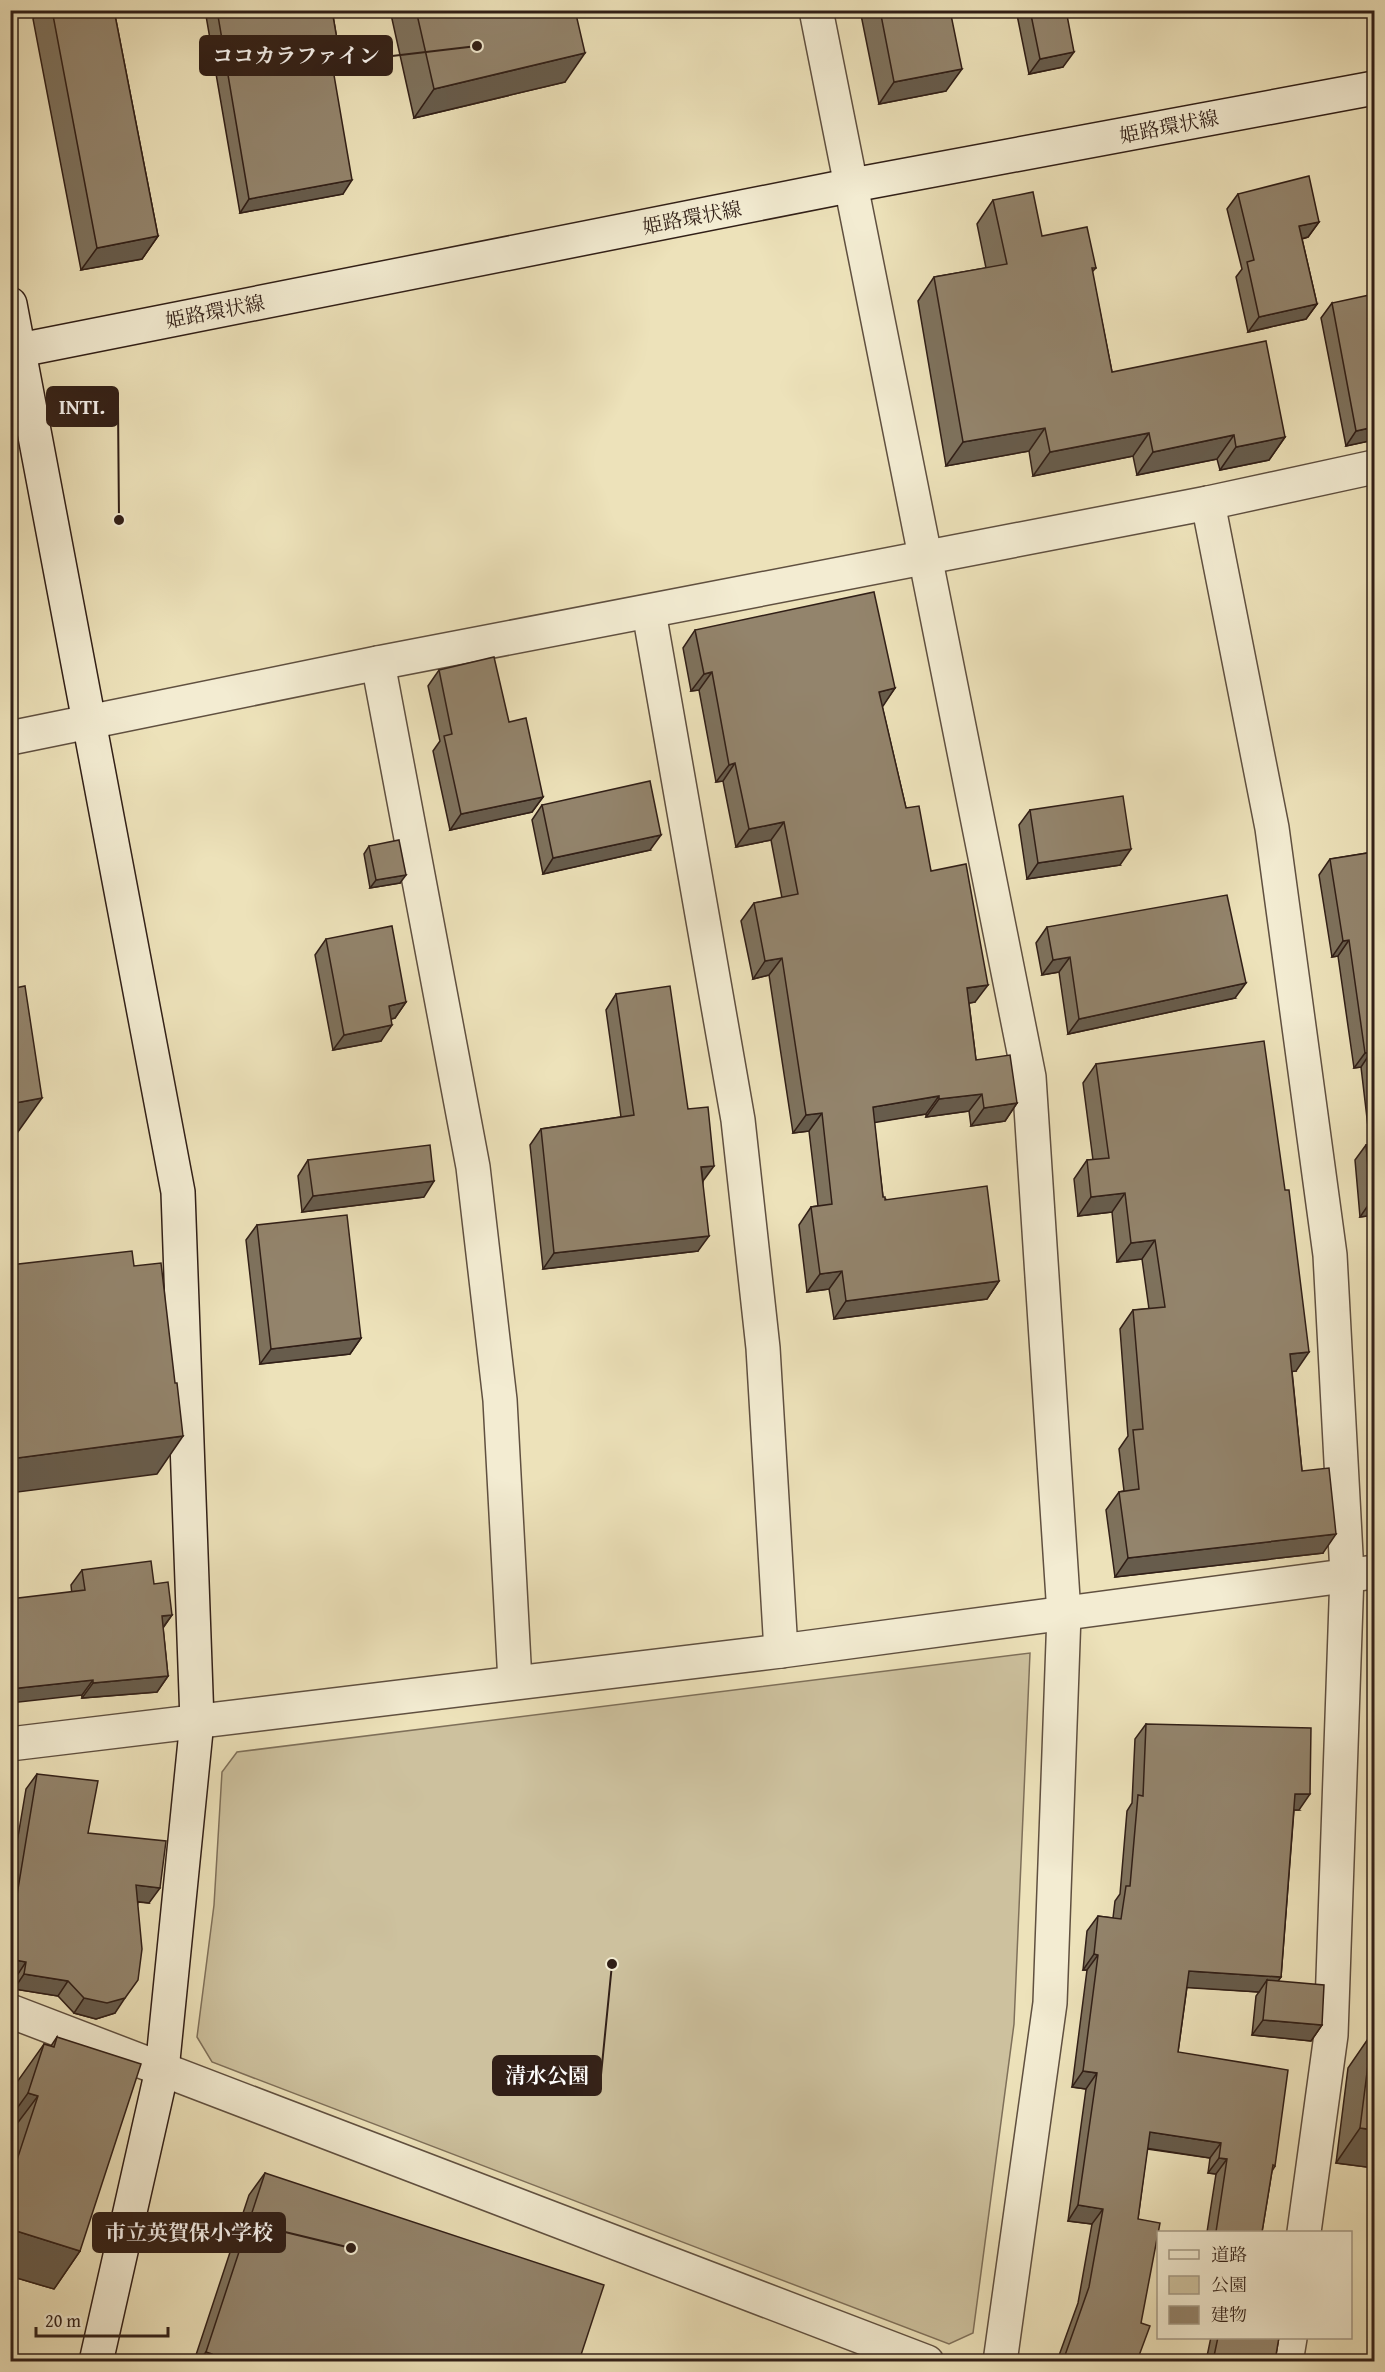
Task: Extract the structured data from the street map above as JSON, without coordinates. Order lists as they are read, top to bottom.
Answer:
{
  "streets": {
    "street": ["姫路環状線"]
  },
  "places": [
    "ココカラファイン",
    "INTI.",
    "清水公園",
    "市立英賀保小学校"
  ],
  "legend": ["道路", "公園", "建物"],
  "scale_bar": "20 m"
}
